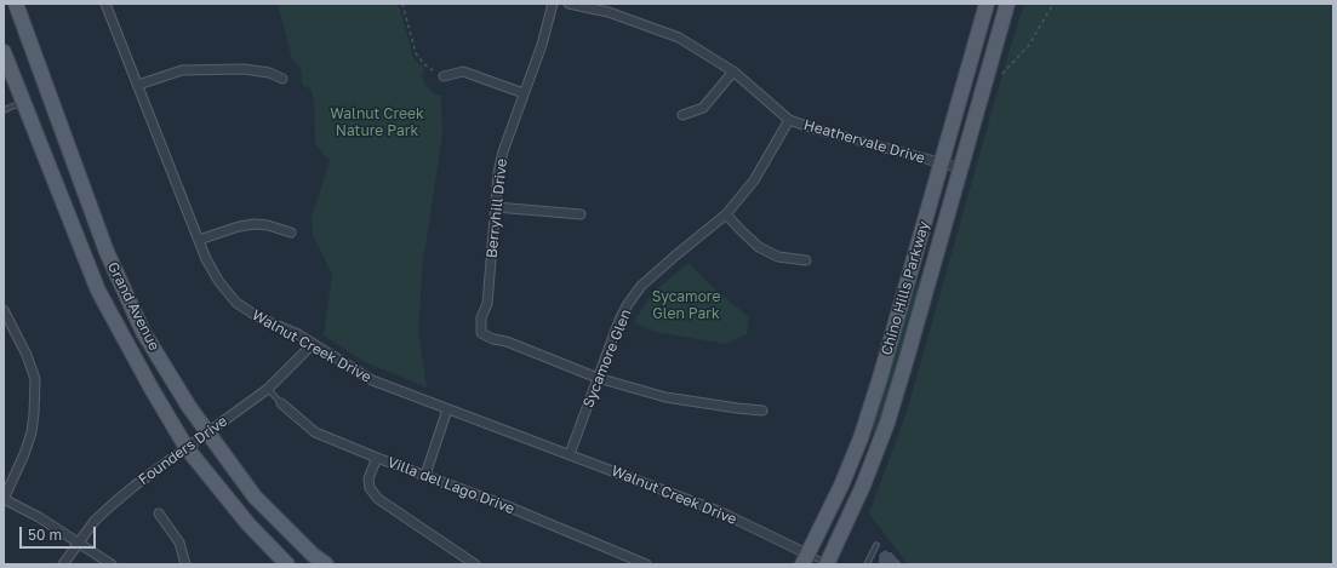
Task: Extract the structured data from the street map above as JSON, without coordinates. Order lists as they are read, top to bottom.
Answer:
{
  "streets": {
    "main road": ["Chino Hills Parkway", "Grand Avenue"],
    "street": [
      "Heathervale Drive",
      "Berryhill Drive",
      "Walnut Creek Drive",
      "Sycamore Glen",
      "Founders Drive",
      "Villa del Lago Drive"
    ]
  },
  "crossings": [
    ["Heathervale Drive", "Chino Hills Parkway"],
    ["Heathervale Drive", "Sycamore Glen"],
    ["Berryhill Drive", "Sycamore Glen"],
    ["Chino Hills Parkway", "Walnut Creek Drive"],
    ["Grand Avenue", "Founders Drive"],
    ["Walnut Creek Drive", "Sycamore Glen"],
    ["Walnut Creek Drive", "Founders Drive"],
    ["Founders Drive", "Villa del Lago Drive"]
  ],
  "parks": ["Walnut Creek Nature Park", "Sycamore Glen Park"],
  "scale_bar": "50 m"
}
